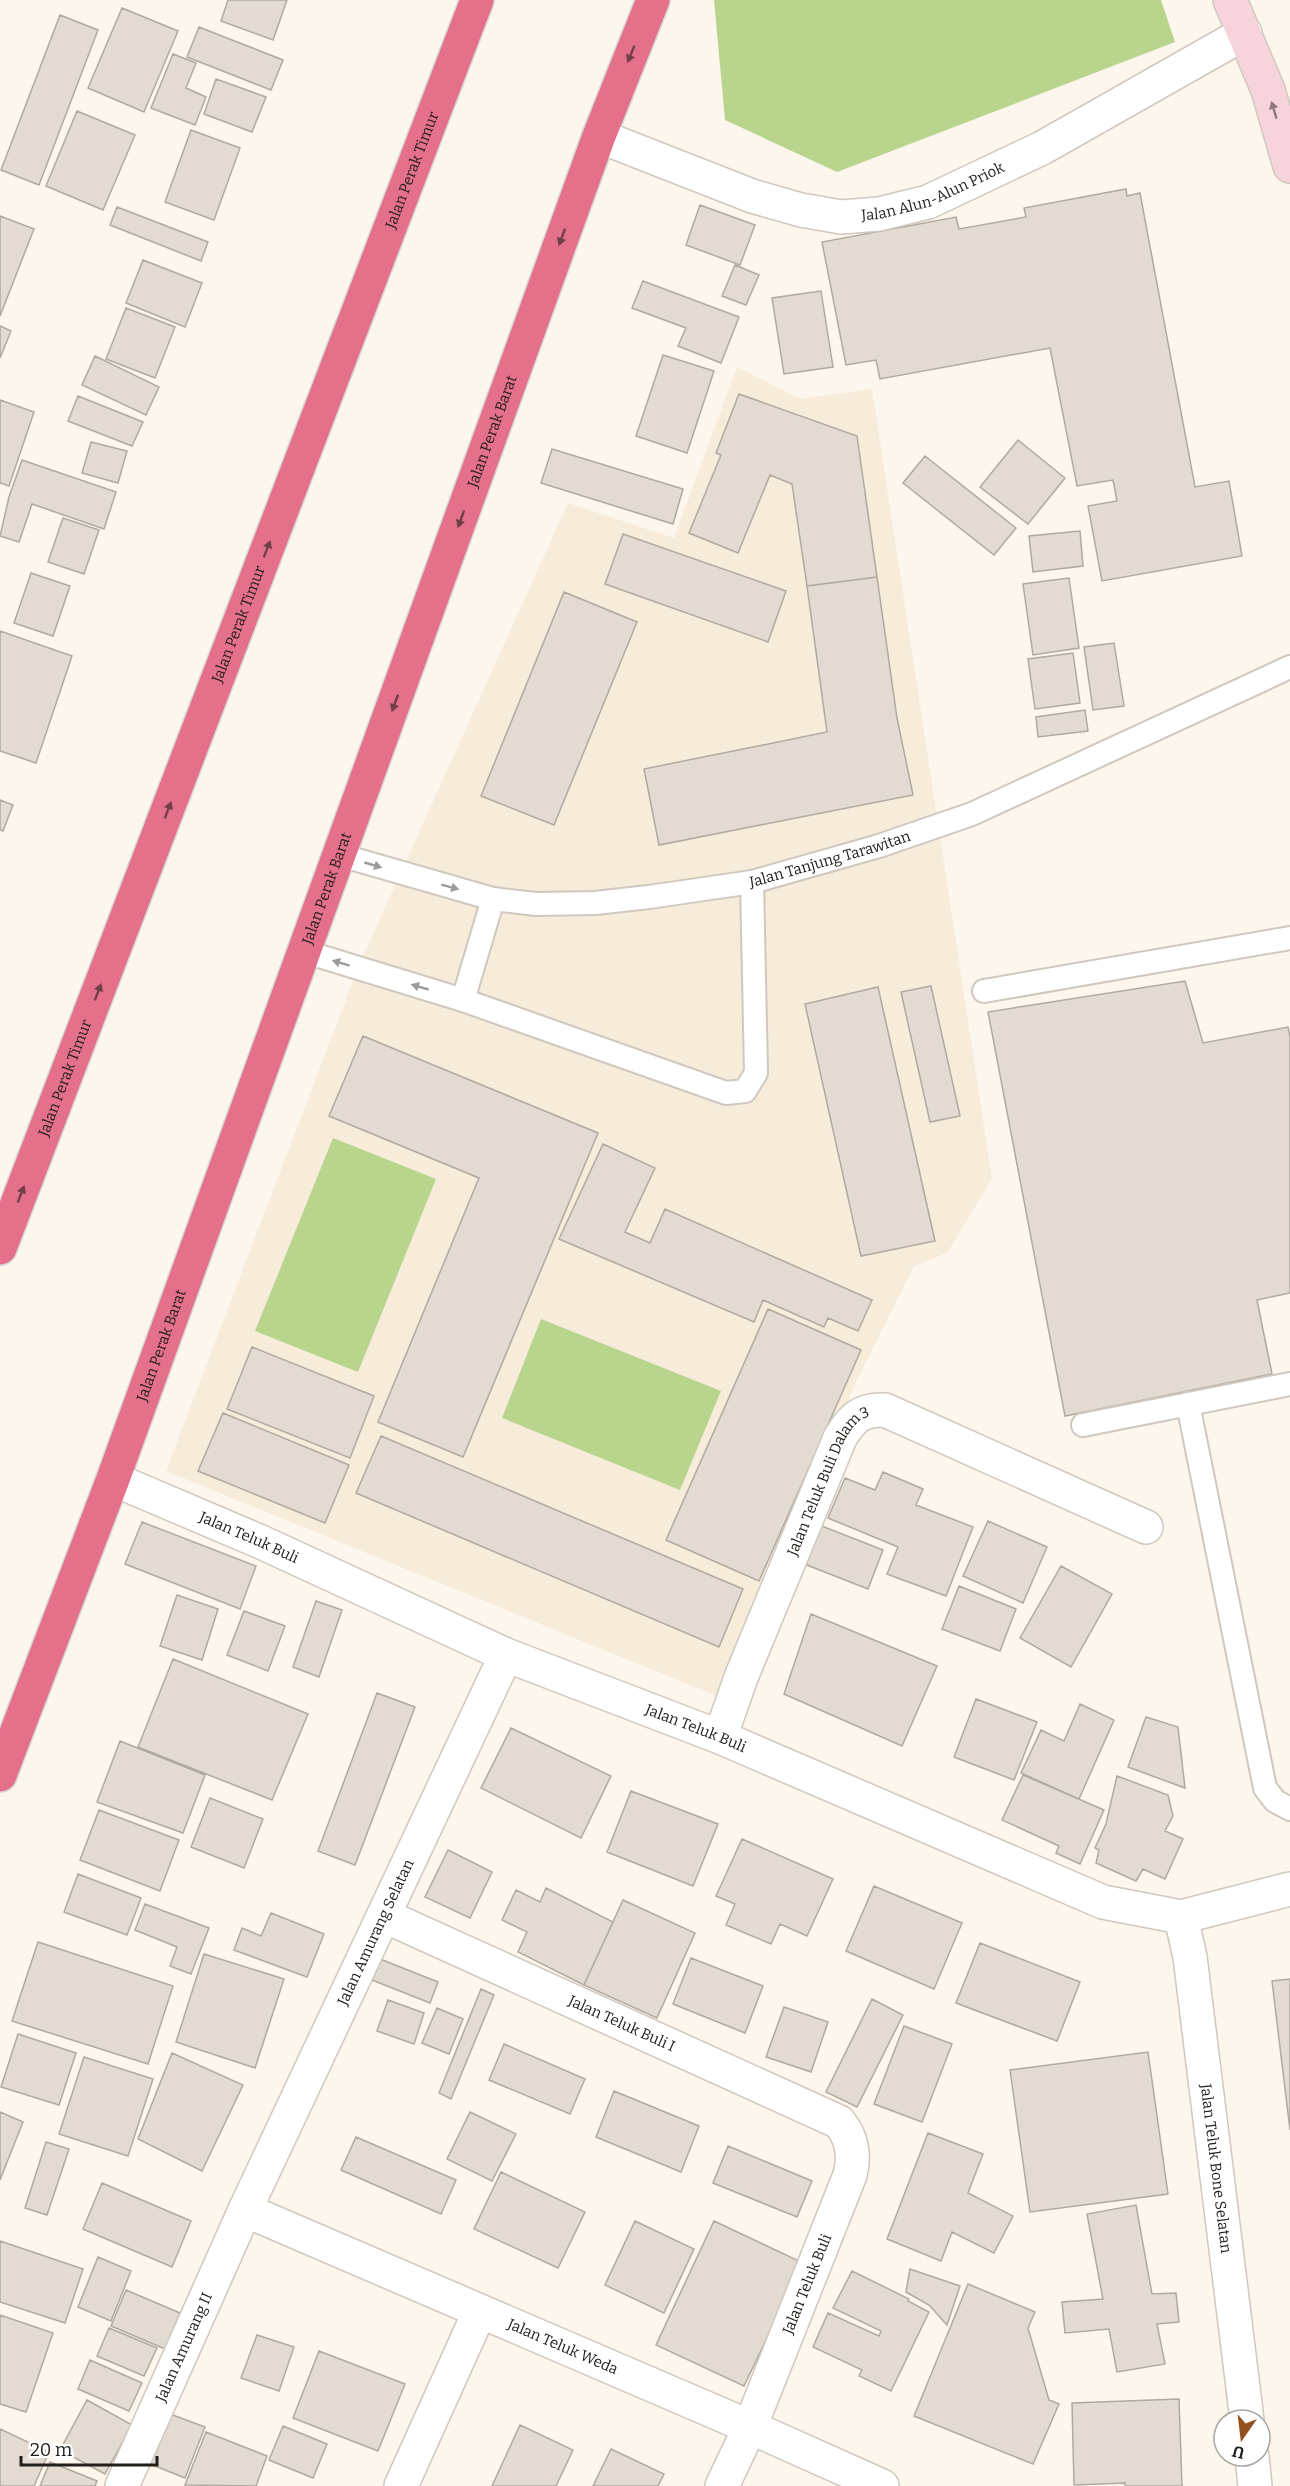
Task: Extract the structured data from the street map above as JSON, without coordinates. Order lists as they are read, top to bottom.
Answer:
{
  "streets": {
    "highway": ["Jalan Perak Timur", "Jalan Perak Barat"],
    "street": [
      "Jalan Alun-Alun Priok",
      "Jalan Teluk Buli Dalam 3",
      "Jalan Teluk Buli",
      "Jalan Amurang Selatan",
      "Jalan Teluk Buli I",
      "Jalan Teluk Bone Selatan",
      "Jalan Amurang II",
      "Jalan Teluk Weda"
    ],
    "lane": ["Jalan Tanjung Tarawitan"]
  },
  "crossings": [
    ["Jalan Alun-Alun Priok", "Jalan Perak Barat"],
    ["Jalan Perak Barat", "Jalan Tanjung Tarawitan"],
    ["Jalan Perak Barat", "Jalan Teluk Buli"],
    ["Jalan Teluk Buli Dalam 3", "Jalan Teluk Buli"],
    ["Jalan Teluk Buli", "Jalan Amurang Selatan"],
    ["Jalan Teluk Buli", "Jalan Teluk Buli I"],
    ["Jalan Teluk Buli", "Jalan Teluk Bone Selatan"],
    ["Jalan Teluk Buli", "Jalan Teluk Weda"],
    ["Jalan Amurang Selatan", "Jalan Teluk Buli I"],
    ["Jalan Amurang Selatan", "Jalan Amurang II"],
    ["Jalan Amurang Selatan", "Jalan Teluk Weda"],
    ["Jalan Amurang II", "Jalan Teluk Weda"]
  ],
  "one_way": ["Jalan Perak Timur", "Jalan Perak Barat"],
  "scale_bar": "20 m",
  "north": "bottom"
}
